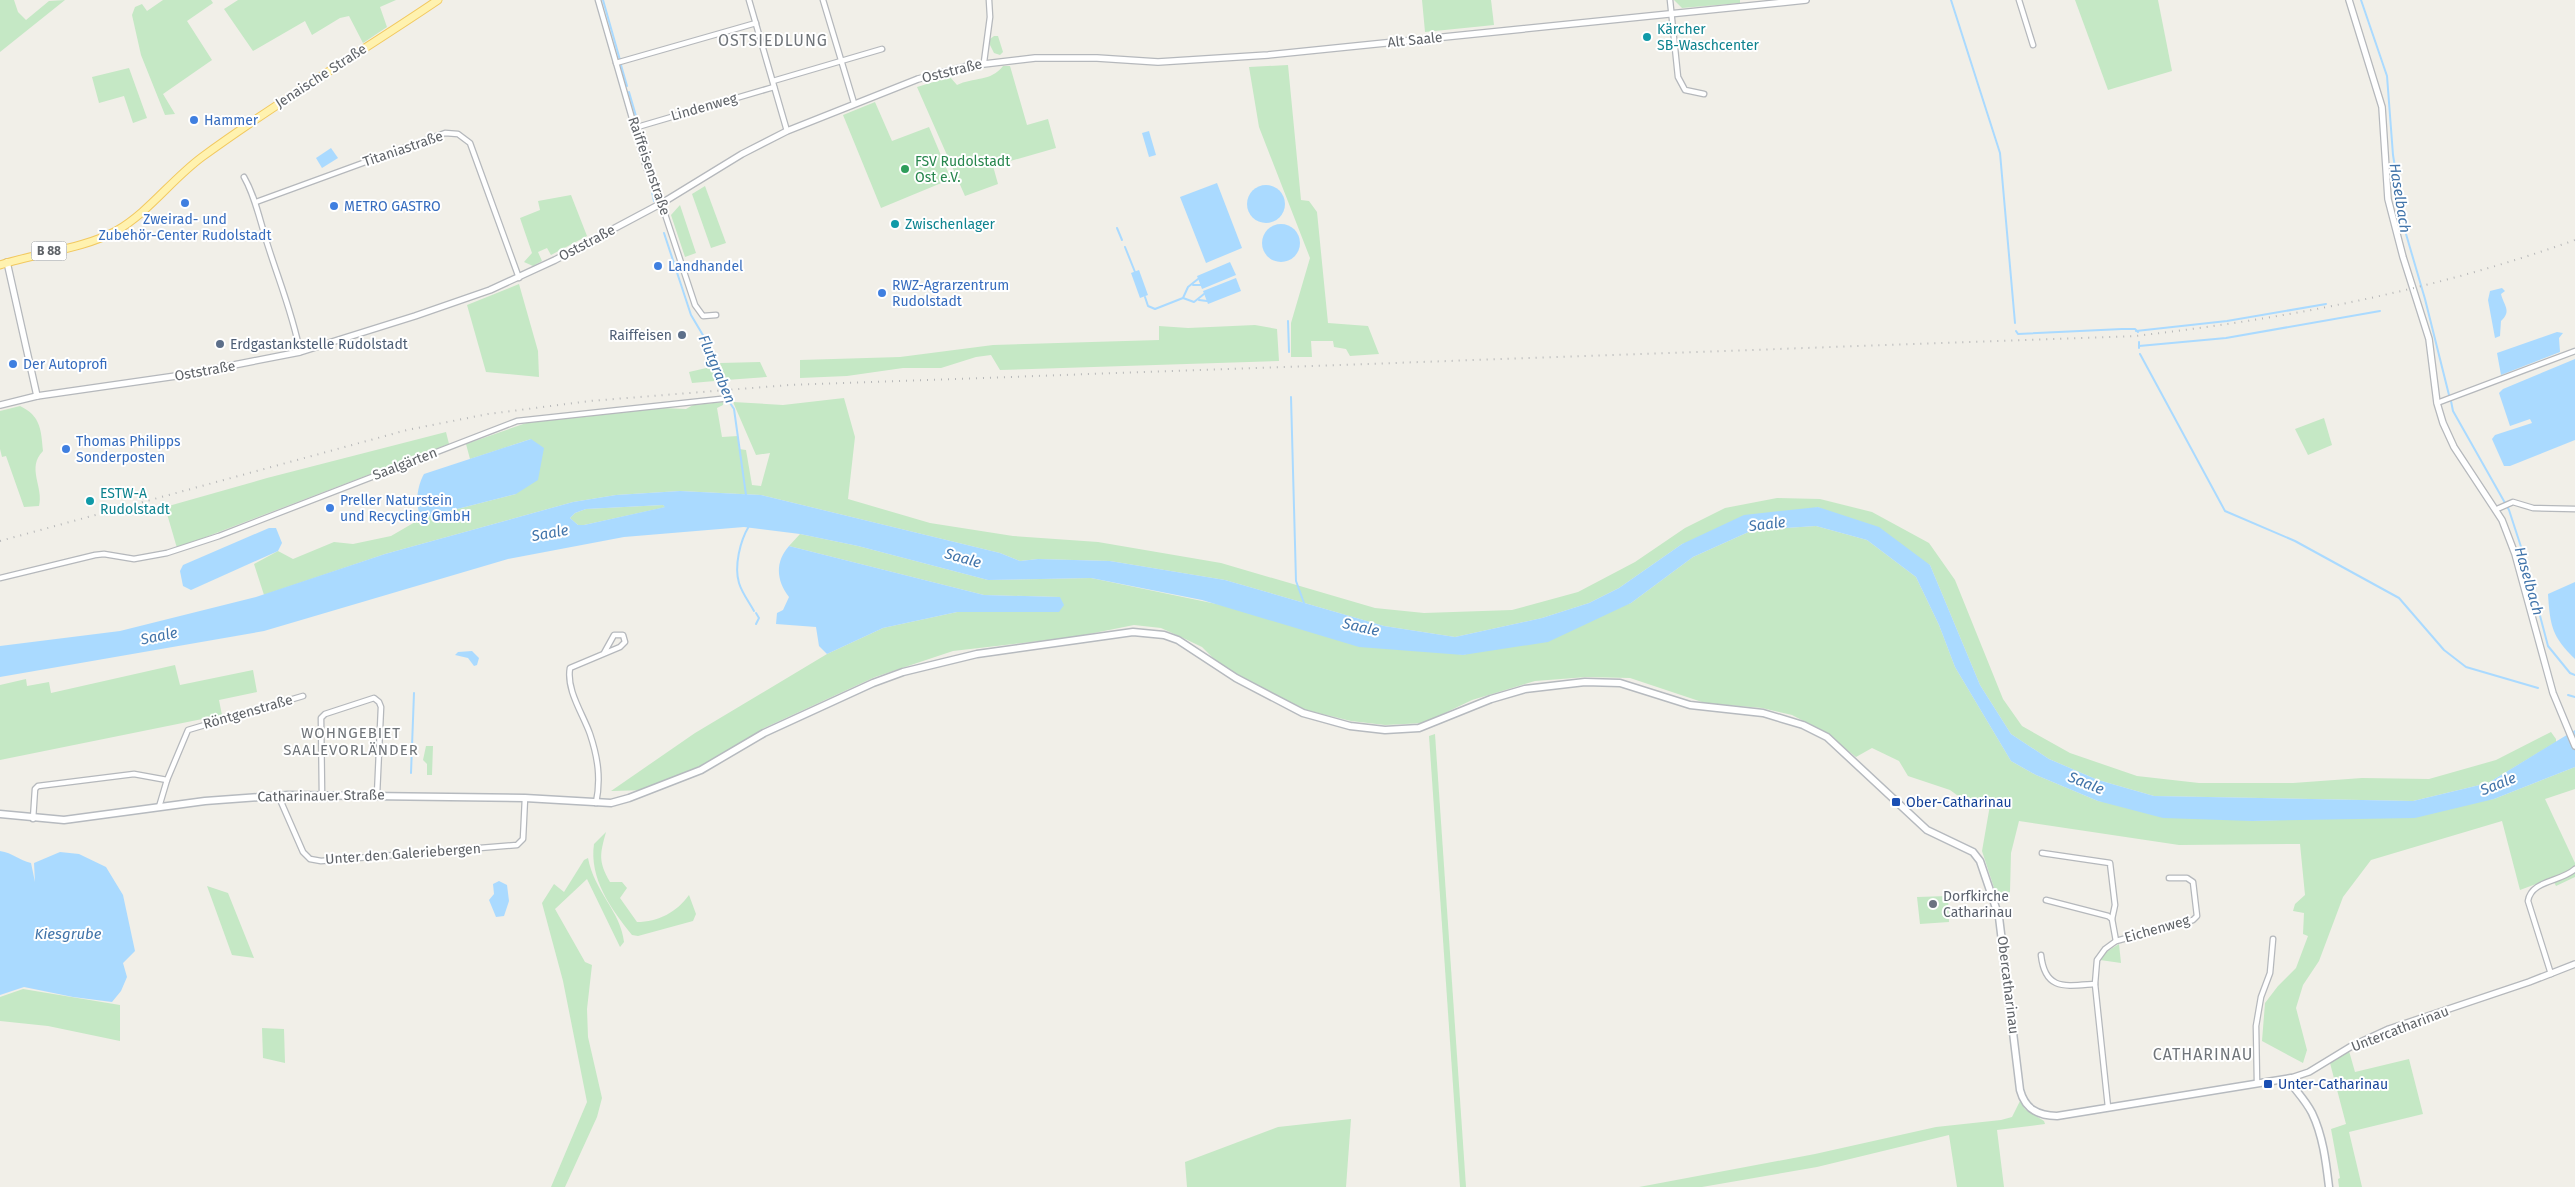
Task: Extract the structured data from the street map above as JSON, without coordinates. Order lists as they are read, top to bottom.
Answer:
{
  "streets": {
    "main road": [
      "Jenaische Straße",
      "B 88",
      "Catharinauer Straße",
      "Obercatharinau",
      "Untercatharinau"
    ],
    "street": [
      "Alt Saale",
      "Oststraße",
      "Lindenweg",
      "Titaniastraße",
      "Raiffeisenstraße",
      "Saalgärten",
      "Röntgenstraße",
      "Unter den Galeriebergen",
      "Eichenweg"
    ]
  },
  "crossings": [
    ["Alt Saale", "Oststraße"],
    ["Oststraße", "Titaniastraße"],
    ["Oststraße", "Raiffeisenstraße"],
    ["Lindenweg", "Raiffeisenstraße"],
    ["Röntgenstraße", "Catharinauer Straße"],
    ["Catharinauer Straße", "Unter den Galeriebergen"],
    ["Catharinauer Straße", "Obercatharinau"],
    ["Obercatharinau", "Untercatharinau"]
  ],
  "districts": ["OSTSIEDLUNG", "WOHNGEBIET SAALEVORLÄNDER", "CATHARINAU"],
  "water": [
    "Haselbach",
    "Flutgraben",
    "Saale",
    "Kiesgrube"
  ],
  "places": {
    "other": [
      "Kärcher SB-Waschcenter",
      "Hammer",
      "FSV Rudolstadt Ost e.V.",
      "Zweirad- und Zubehör-Center Rudolstadt",
      "METRO GASTRO",
      "Zwischenlager",
      "Landhandel",
      "RWZ-Agrarzentrum Rudolstadt",
      "Raiffeisen",
      "Erdgastankstelle Rudolstadt",
      "Der Autoprofi",
      "Thomas Philipps Sonderposten",
      "ESTW-A Rudolstadt",
      "Preller Naturstein und Recycling GmbH",
      "Dorfkirche Catharinau"
    ],
    "transit": ["Ober-Catharinau", "Unter-Catharinau"]
  }
}
